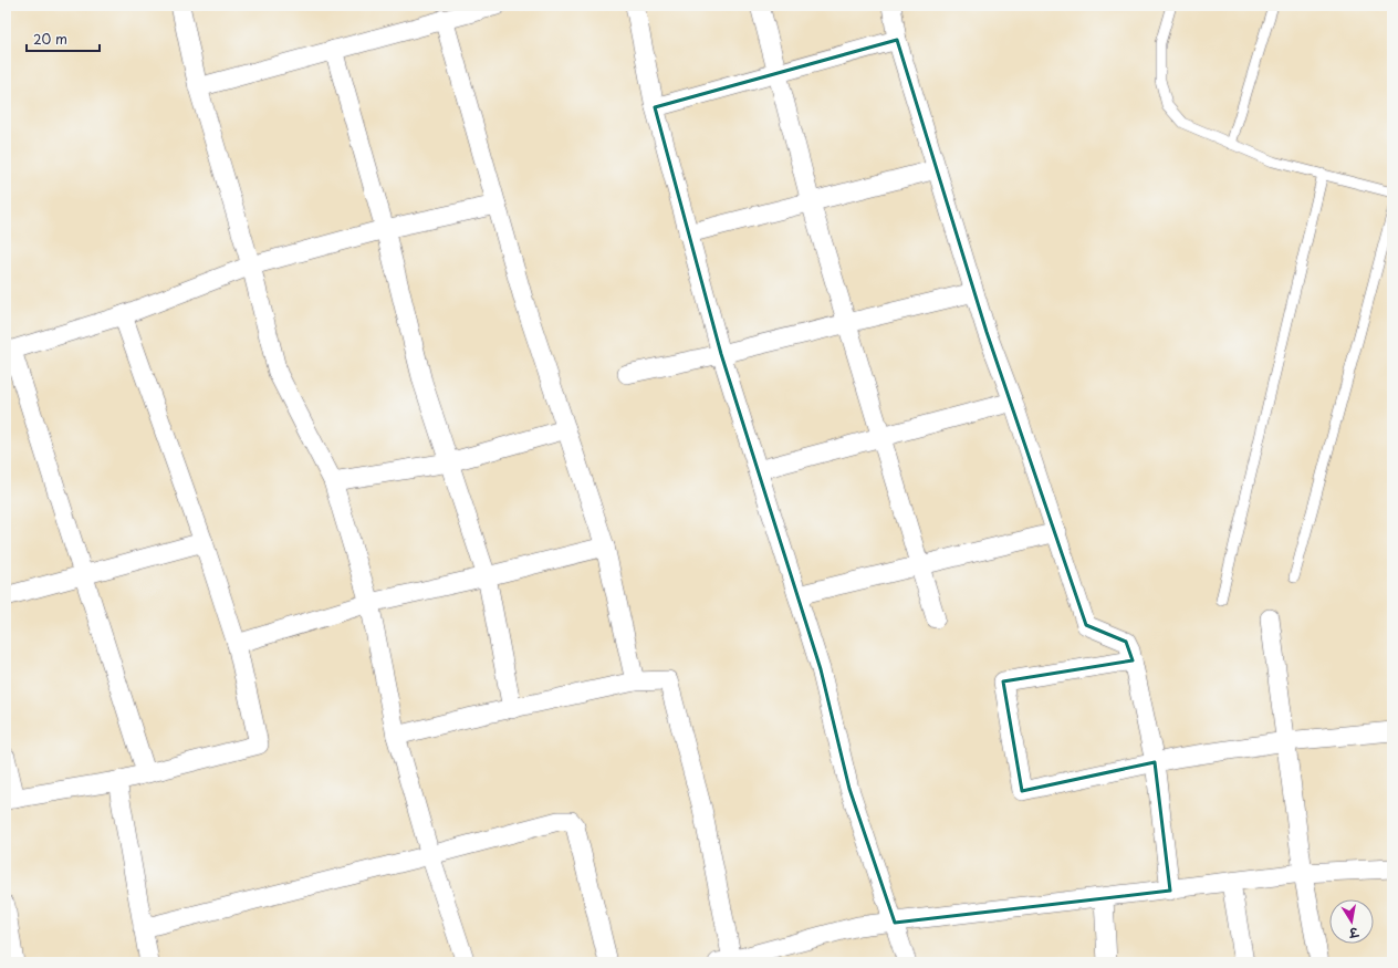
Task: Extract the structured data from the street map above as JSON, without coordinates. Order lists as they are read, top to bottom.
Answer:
{
  "scale_bar": "20 m",
  "north": "bottom"
}
